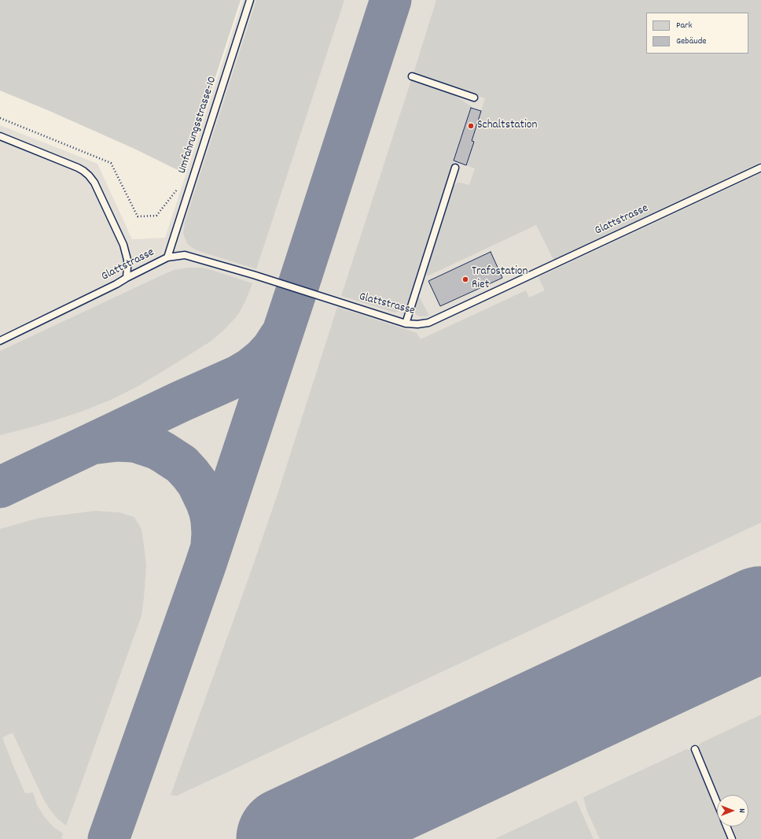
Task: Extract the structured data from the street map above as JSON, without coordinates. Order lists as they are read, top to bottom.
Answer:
{
  "streets": {
    "lane": ["Umfahrungsstrasse-10", "Glattstrasse"]
  },
  "crossings": [
    ["Umfahrungsstrasse-10", "Glattstrasse"]
  ],
  "places": ["Schaltstation", "Trafostation Riet"],
  "legend": ["Park", "Gebäude"],
  "north": "right"
}
